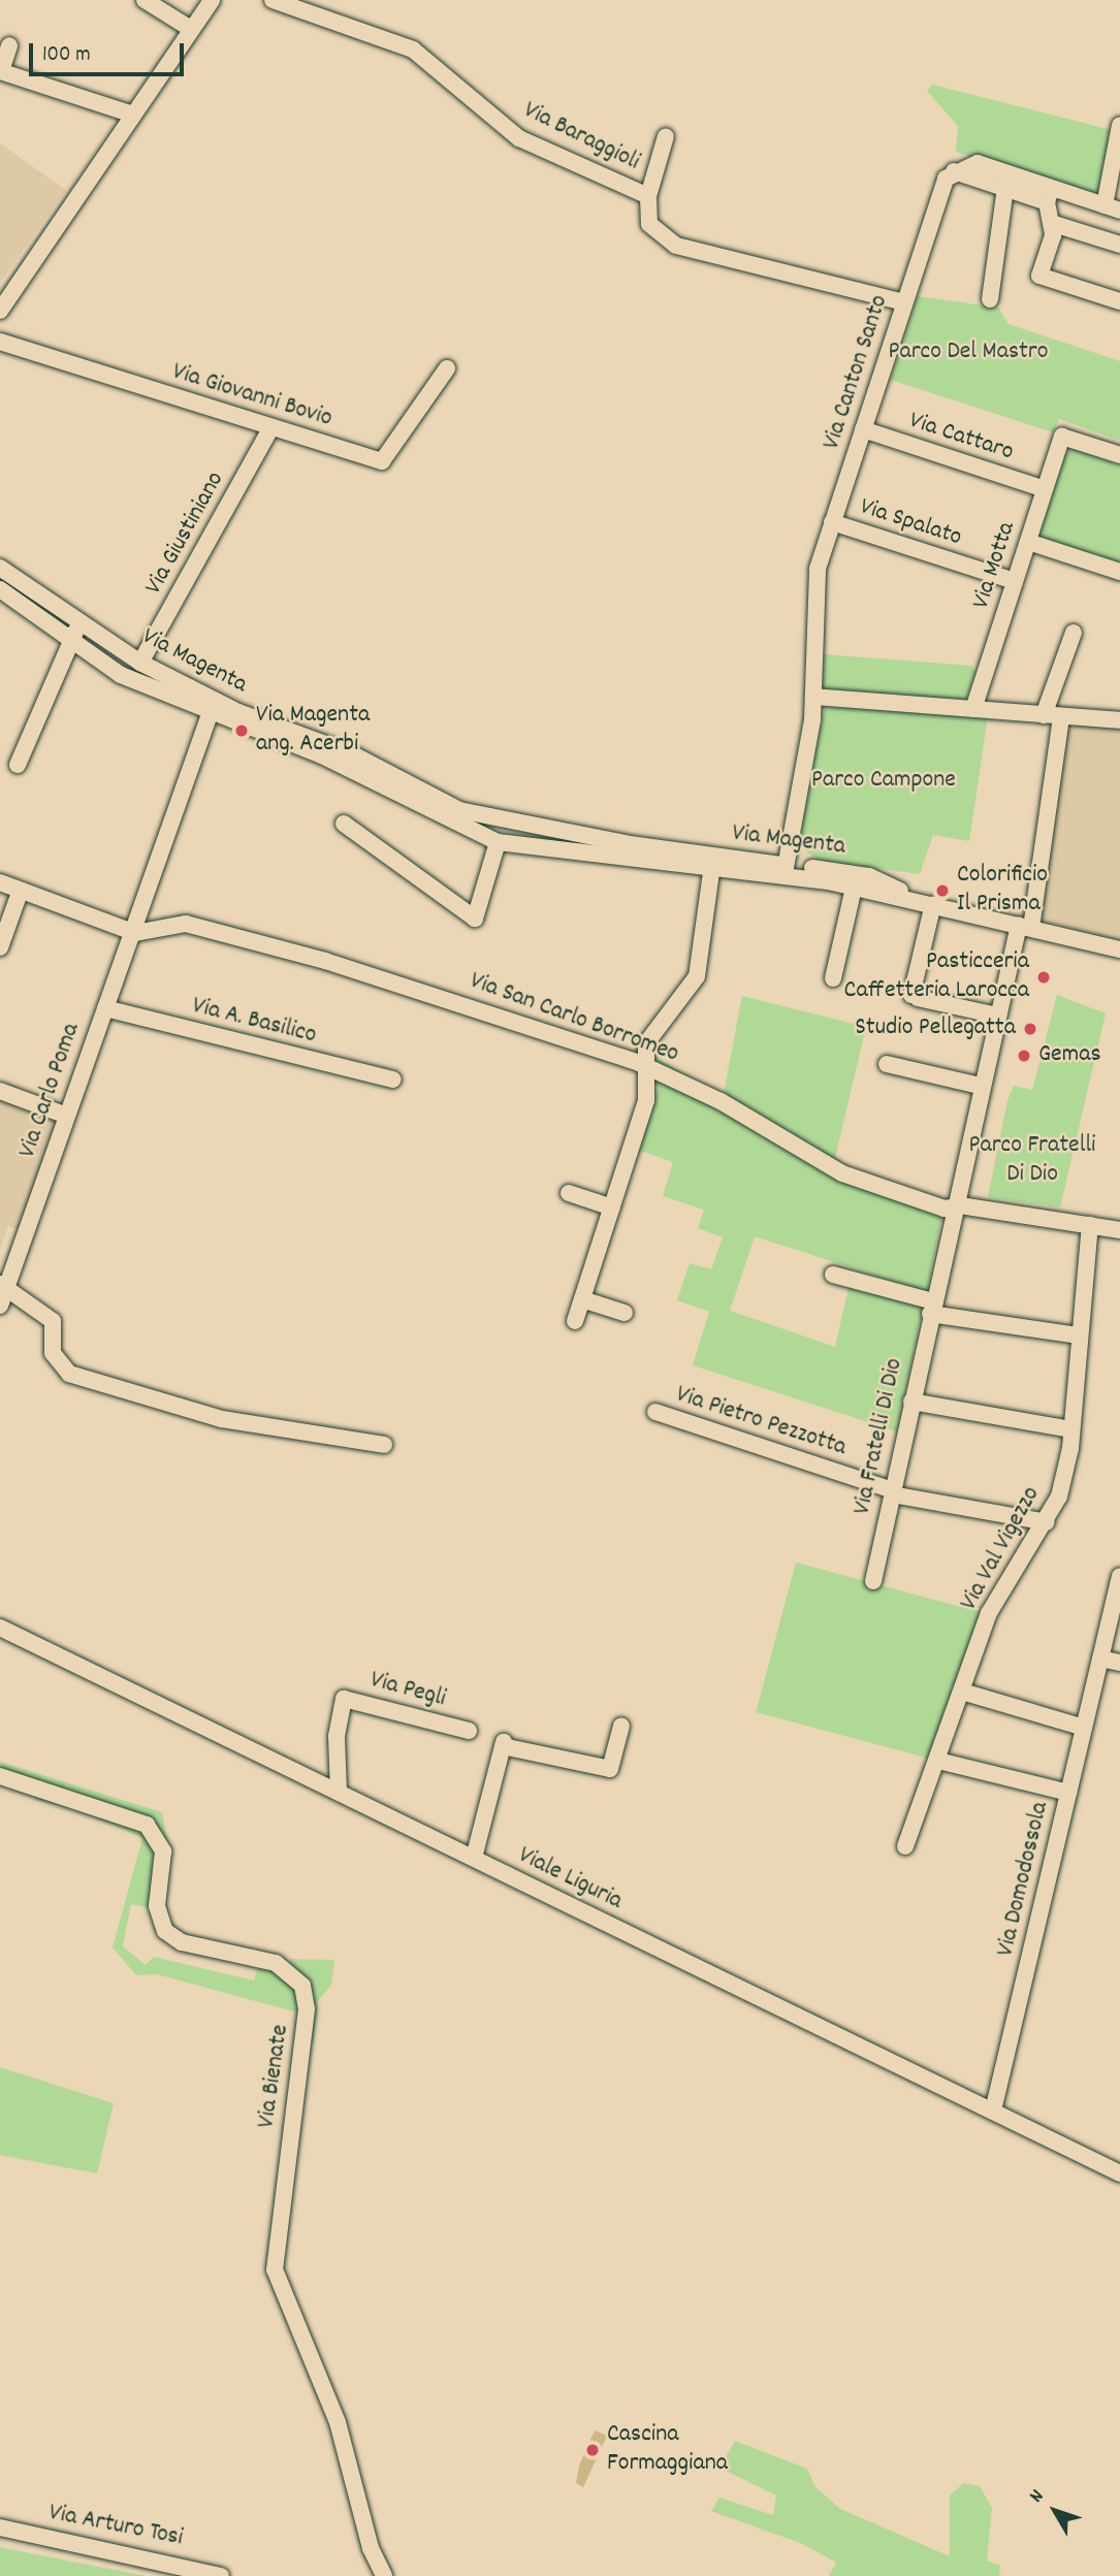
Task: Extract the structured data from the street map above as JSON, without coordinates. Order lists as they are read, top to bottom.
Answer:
{
  "streets": {
    "street": [
      "Via Baraggioli",
      "Via Canton Santo",
      "Via Giovanni Bovio",
      "Via Cattaro",
      "Via Spalato",
      "Via Giustiniano",
      "Via Motta",
      "Via Magenta",
      "Via San Carlo Borromeo",
      "Via A. Basilico",
      "Via Carlo Poma",
      "Via Pietro Pezzotta",
      "Via Fratelli Di Dio",
      "Via Val Vigezzo",
      "Via Pegli",
      "Viale Liguria",
      "Via Domodossola",
      "Via Bienate",
      "Via Arturo Tosi"
    ]
  },
  "crossings": [
    ["Via Baraggioli", "Via Canton Santo"],
    ["Via Canton Santo", "Via Cattaro"],
    ["Via Canton Santo", "Via Spalato"],
    ["Via Canton Santo", "Via Magenta"],
    ["Via Giovanni Bovio", "Via Giustiniano"],
    ["Via Cattaro", "Via Motta"],
    ["Via Spalato", "Via Motta"],
    ["Via Giustiniano", "Via Magenta"],
    ["Via Magenta", "Via San Carlo Borromeo"],
    ["Via Magenta", "Via Carlo Poma"],
    ["Via Magenta", "Via Fratelli Di Dio"],
    ["Via San Carlo Borromeo", "Via Carlo Poma"],
    ["Via San Carlo Borromeo", "Via Fratelli Di Dio"],
    ["Via San Carlo Borromeo", "Via Val Vigezzo"],
    ["Via A. Basilico", "Via Carlo Poma"],
    ["Via Pietro Pezzotta", "Via Fratelli Di Dio"],
    ["Via Pietro Pezzotta", "Via Val Vigezzo"],
    ["Via Pegli", "Viale Liguria"],
    ["Viale Liguria", "Via Domodossola"]
  ],
  "parks": ["Parco Del Mastro", "Parco Campone", "Parco Fratelli Di Dio"],
  "places": [
    "Via Magenta ang. Acerbi",
    "Colorificio Il Prisma",
    "Pasticceria Caffetteria Larocca",
    "Studio Pellegatta",
    "Gemas",
    "Cascina Formaggiana"
  ],
  "scale_bar": "100 m",
  "north": "top left"
}
